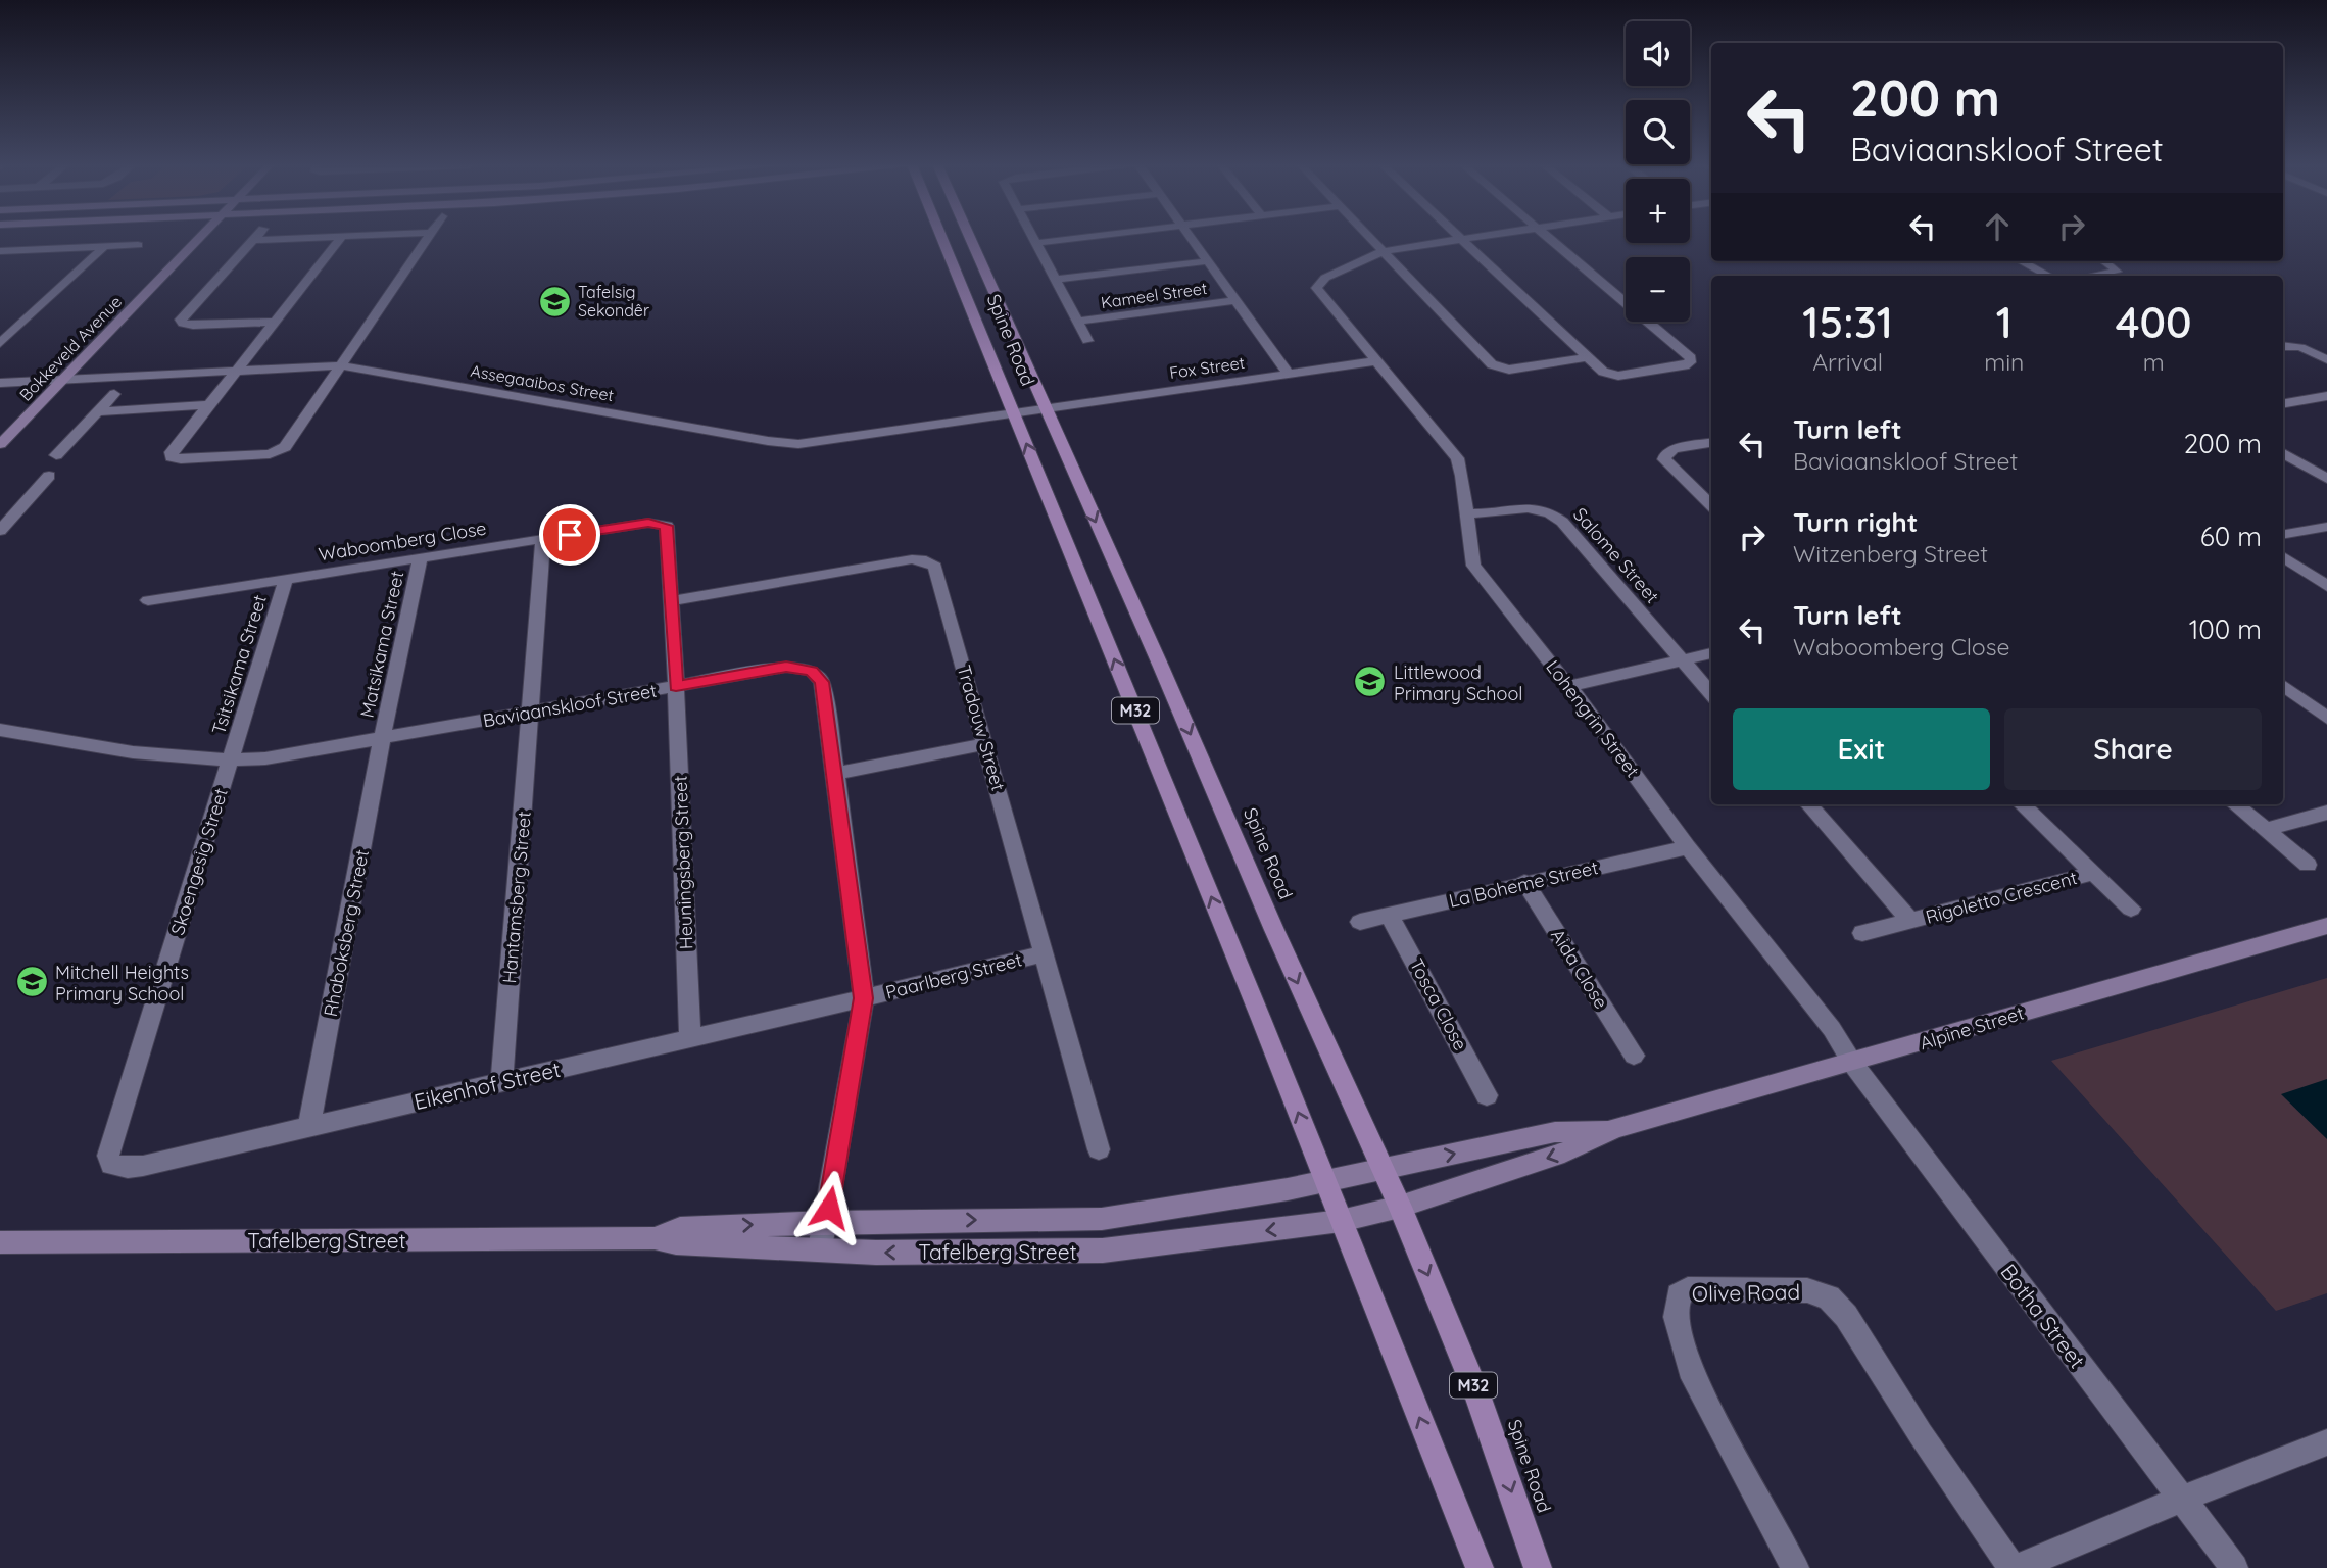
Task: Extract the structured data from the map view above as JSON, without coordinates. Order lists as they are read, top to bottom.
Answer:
{
  "streets": {
    "main road": ["Spine Road", "M32"],
    "street": [
      "Kameel Street",
      "Bokkeveld Avenue",
      "Fox Street",
      "Assegaaibos Street",
      "Waboomberg Close",
      "Salome Street",
      "Matsikama Street",
      "Tsitsikama Street",
      "Baviaanskloof Street",
      "Lohengrin Street",
      "Tradouw Street",
      "Skoengesig Street",
      "Heuningsberg Street",
      "La Boheme Street",
      "Hantamsberg Street",
      "Rigoletto Crescent",
      "Rhaboksberg Street",
      "Aida Close",
      "Paarlberg Street",
      "Tosca Close",
      "Alpine Street",
      "Eikenhof Street",
      "Tafelberg Street",
      "Olive Road",
      "Botha Street"
    ]
  },
  "crossings": [
    ["Spine Road", "Fox Street"],
    ["Spine Road", "Assegaaibos Street"],
    ["Spine Road", "Alpine Street"],
    ["Spine Road", "Tafelberg Street"],
    ["Bokkeveld Avenue", "Assegaaibos Street"],
    ["Fox Street", "Assegaaibos Street"],
    ["Fox Street", "Lohengrin Street"],
    ["Waboomberg Close", "Matsikama Street"],
    ["Waboomberg Close", "Tsitsikama Street"],
    ["Waboomberg Close", "Heuningsberg Street"],
    ["Waboomberg Close", "Hantamsberg Street"],
    ["Salome Street", "Lohengrin Street"],
    ["Matsikama Street", "Baviaanskloof Street"],
    ["Matsikama Street", "Rhaboksberg Street"],
    ["Tsitsikama Street", "Baviaanskloof Street"],
    ["Tsitsikama Street", "Skoengesig Street"],
    ["Baviaanskloof Street", "Skoengesig Street"],
    ["Baviaanskloof Street", "Heuningsberg Street"],
    ["Baviaanskloof Street", "Hantamsberg Street"],
    ["Baviaanskloof Street", "Rhaboksberg Street"],
    ["Baviaanskloof Street", "Paarlberg Street"],
    ["Baviaanskloof Street", "Eikenhof Street"],
    ["Baviaanskloof Street", "Tafelberg Street"],
    ["Lohengrin Street", "La Boheme Street"],
    ["Lohengrin Street", "Alpine Street"],
    ["Lohengrin Street", "Botha Street"],
    ["Tradouw Street", "Heuningsberg Street"],
    ["Tradouw Street", "Paarlberg Street"],
    ["Skoengesig Street", "Eikenhof Street"],
    ["Heuningsberg Street", "Eikenhof Street"],
    ["La Boheme Street", "Aida Close"],
    ["La Boheme Street", "Tosca Close"],
    ["Hantamsberg Street", "Eikenhof Street"],
    ["Rhaboksberg Street", "Eikenhof Street"],
    ["Paarlberg Street", "Eikenhof Street"],
    ["Alpine Street", "Tafelberg Street"],
    ["Alpine Street", "Botha Street"]
  ],
  "places": {
    "school or university": ["Tafelsig Sekondêr", "Littlewood Primary School", "Mitchell Heights Primary School"]
  },
  "page": {
    "map_buttons": ["+", "−"],
    "turn": ["200 m", "Baviaanskloof Street"],
    "eta": [
      "15:31",
      "Arrival",
      "1",
      "min",
      "400",
      "m"
    ],
    "list": [
      {
        "name": "Turn left",
        "note": "Baviaanskloof Street",
        "value": "200 m"
      },
      {
        "name": "Turn right",
        "note": "Witzenberg Street",
        "value": "60 m"
      },
      {
        "name": "Turn left",
        "note": "Waboomberg Close",
        "value": "100 m"
      }
    ],
    "buttons": ["Exit", "Share"]
  }
}
